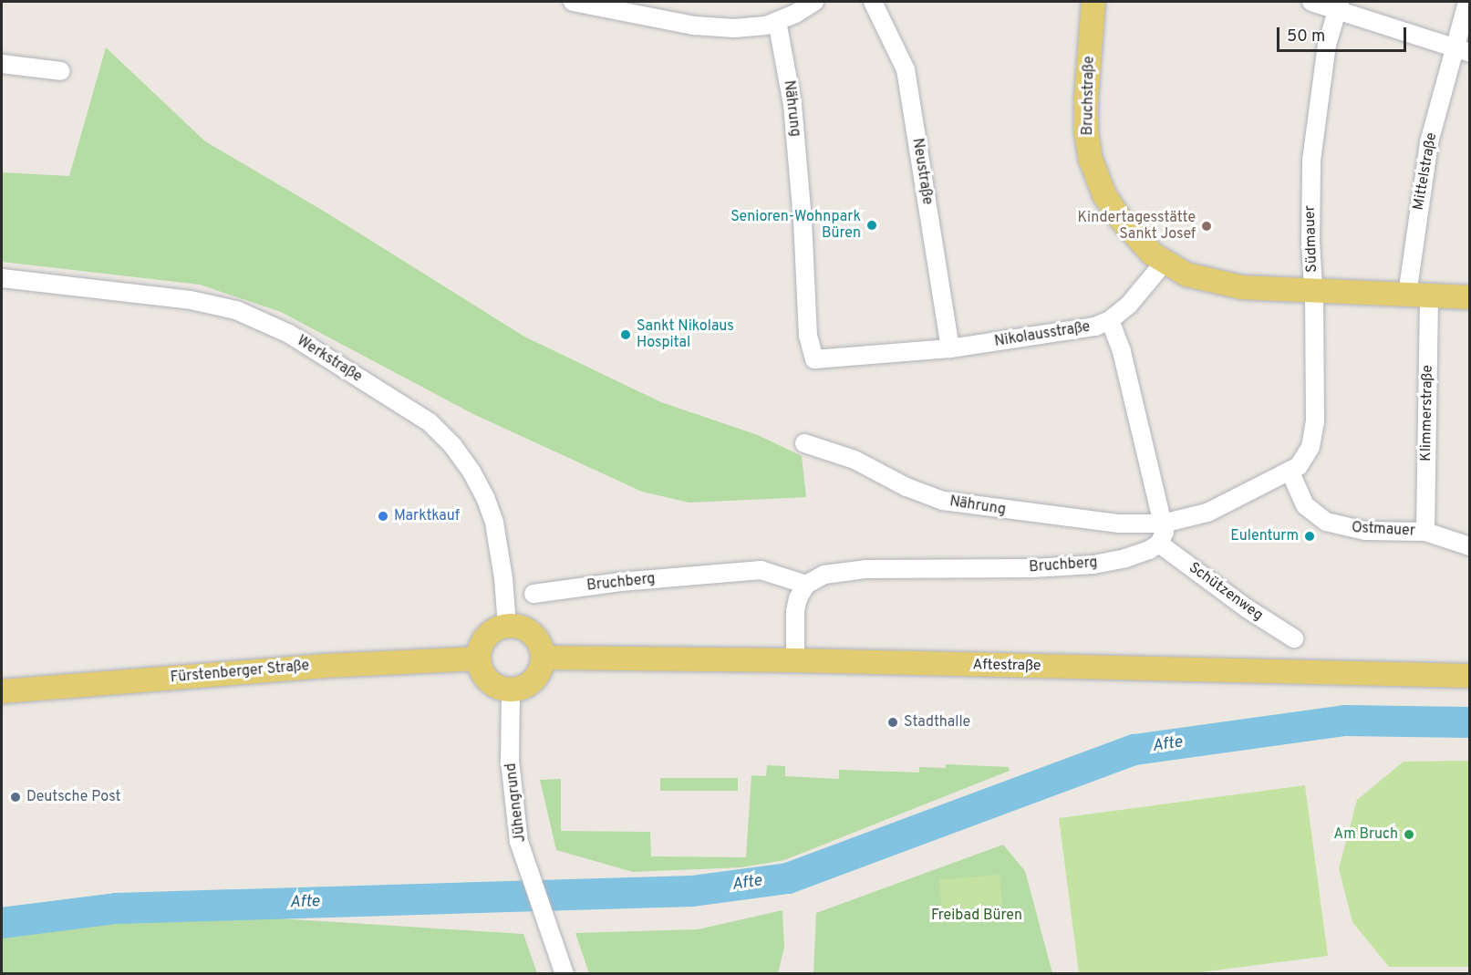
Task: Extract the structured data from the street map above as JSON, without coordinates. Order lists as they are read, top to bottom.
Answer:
{
  "streets": {
    "main road": ["Bruchstraße", "Aftestraße", "Fürstenberger Straße"],
    "street": [
      "Nährung",
      "Neustraße",
      "Mittelstraße",
      "Südmauer",
      "Nikolausstraße",
      "Werkstraße",
      "Klimmerstraße",
      "Ostmauer",
      "Bruchberg",
      "Schützenweg",
      "Jühengrund"
    ]
  },
  "crossings": [
    ["Bruchstraße", "Nikolausstraße"],
    ["Nährung", "Nikolausstraße"],
    ["Neustraße", "Nikolausstraße"],
    ["Mittelstraße", "Klimmerstraße"],
    ["Südmauer", "Ostmauer"],
    ["Werkstraße", "Aftestraße"],
    ["Werkstraße", "Fürstenberger Straße"],
    ["Werkstraße", "Jühengrund"],
    ["Klimmerstraße", "Ostmauer"],
    ["Bruchberg", "Schützenweg"],
    ["Aftestraße", "Fürstenberger Straße"],
    ["Aftestraße", "Jühengrund"],
    ["Fürstenberger Straße", "Jühengrund"]
  ],
  "water": ["Afte"],
  "parks": ["Freibad Büren"],
  "places": [
    "Senioren-Wohnpark Büren",
    "Kindertagesstätte Sankt Josef",
    "Sankt Nikolaus Hospital",
    "Marktkauf",
    "Eulenturm",
    "Stadthalle",
    "Deutsche Post",
    "Am Bruch"
  ],
  "scale_bar": "50 m"
}
